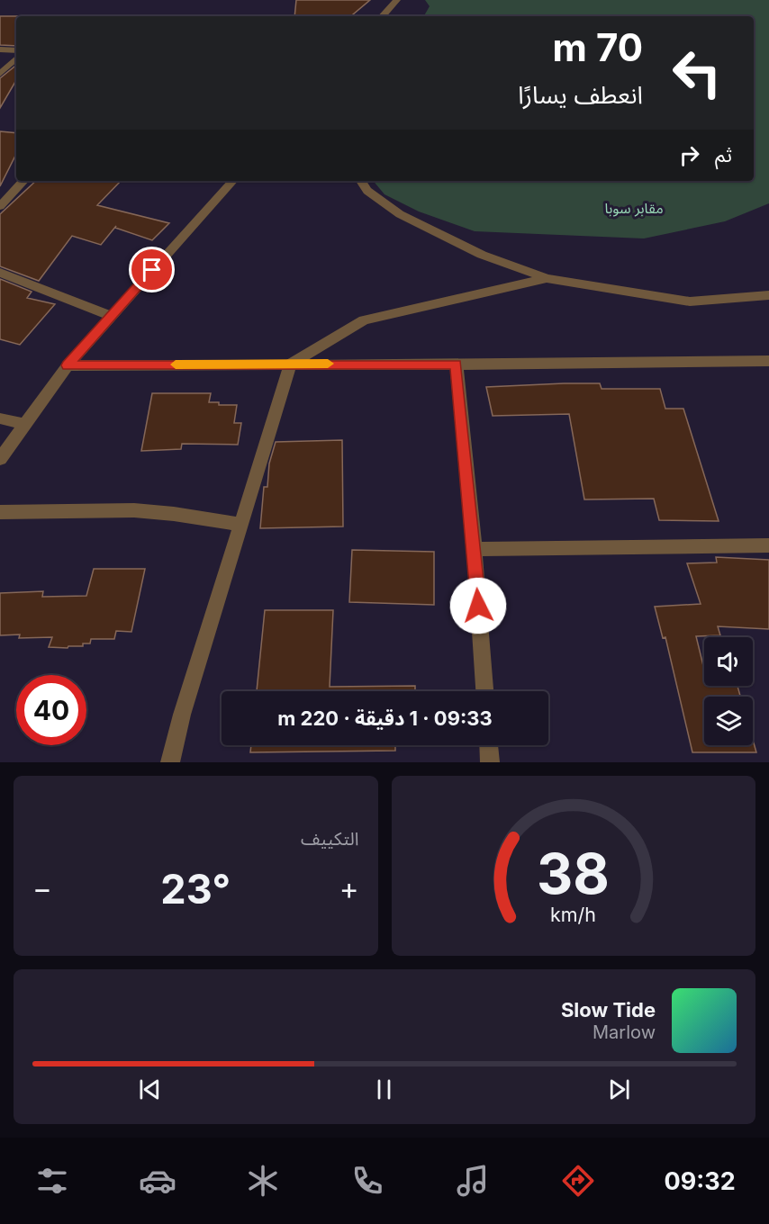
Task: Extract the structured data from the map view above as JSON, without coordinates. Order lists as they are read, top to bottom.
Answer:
{
  "parks": ["مقابر سوبا"],
  "page": {
    "turn": ["70 m", "انعطف يسارًا"],
    "then": "ثم",
    "limit": "40",
    "trip": "09:33 · 1 دقيقة · 220 m",
    "tile": "التكييف",
    "heat": ["−", "23°", "+"],
    "song": ["Slow Tide", "Marlow"],
    "tabs": "09:32",
    "gauge": ["38", "km/h"]
  }
}
